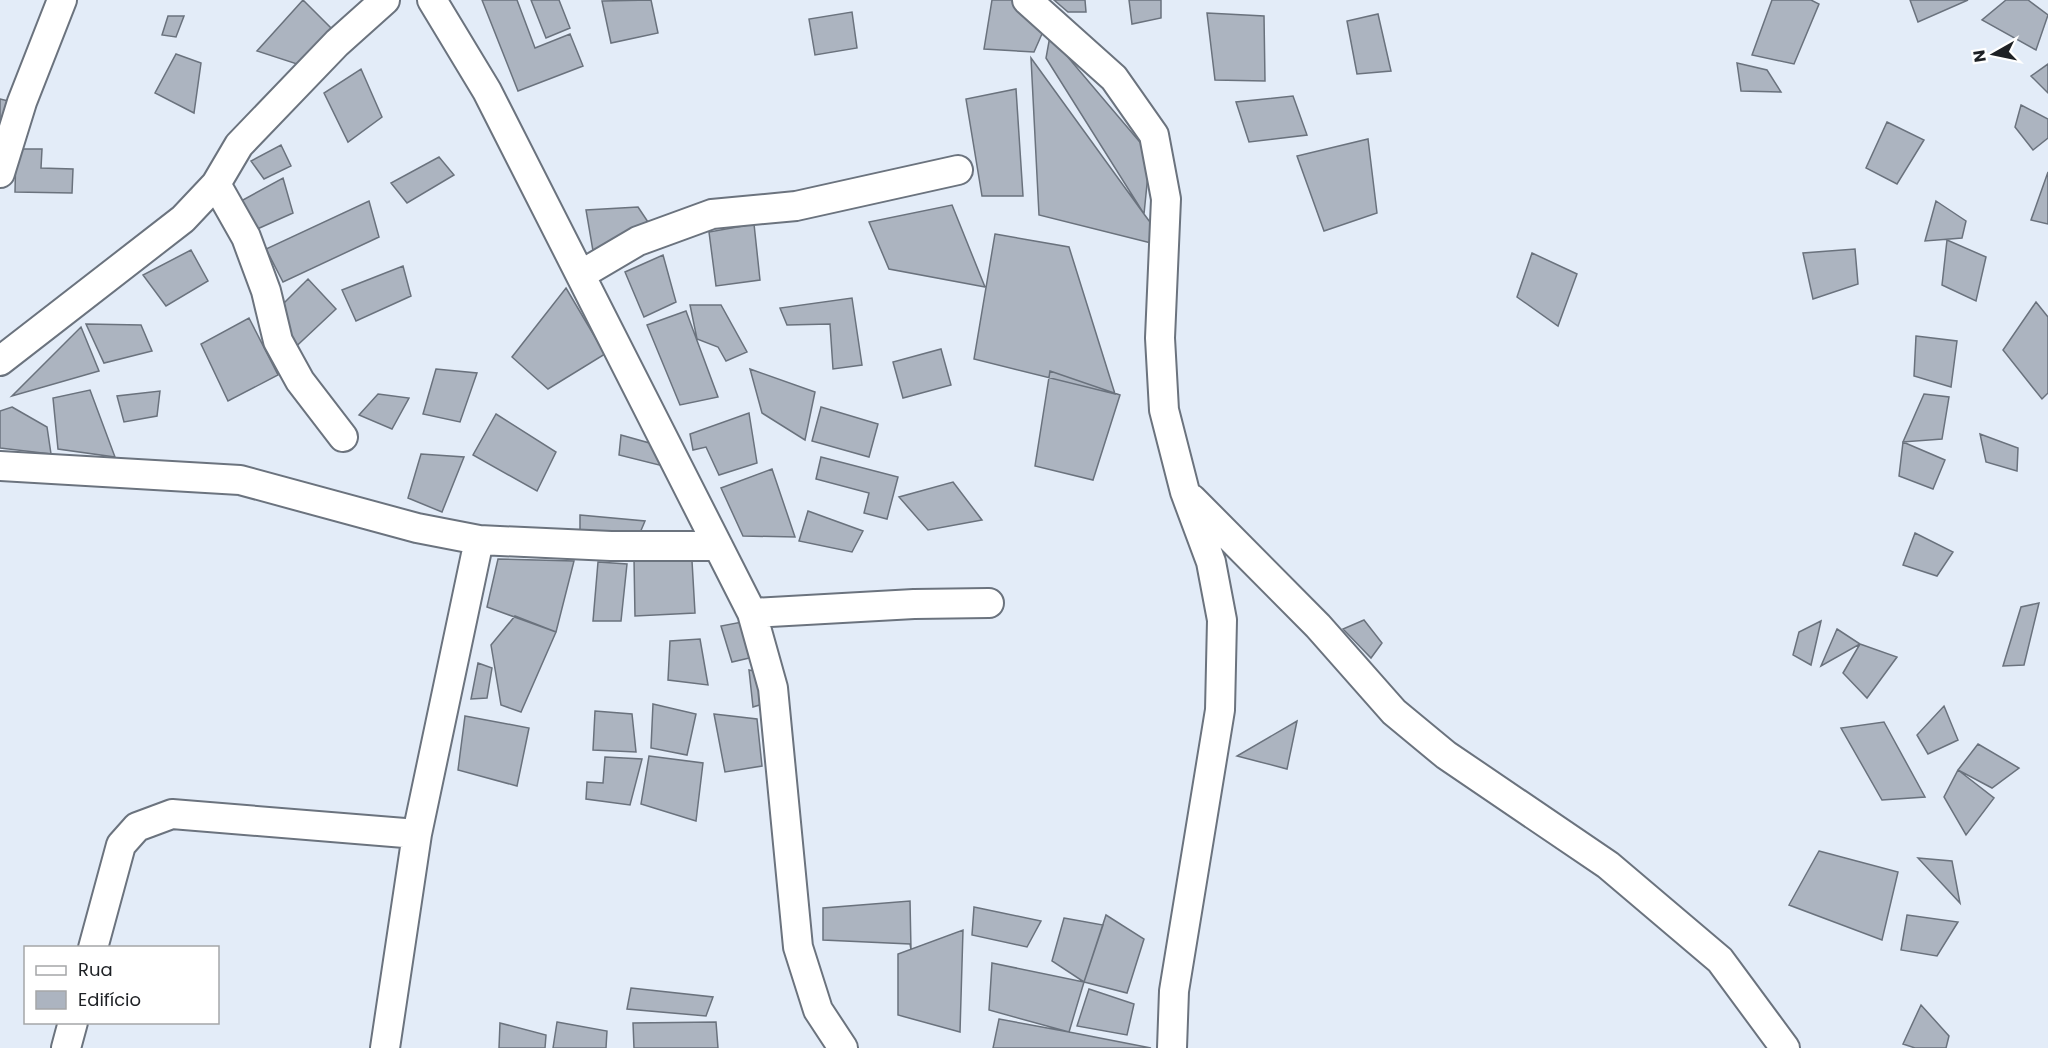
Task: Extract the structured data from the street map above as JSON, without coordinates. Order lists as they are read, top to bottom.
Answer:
{
  "legend": ["Rua", "Edifício"],
  "north": "left"
}
